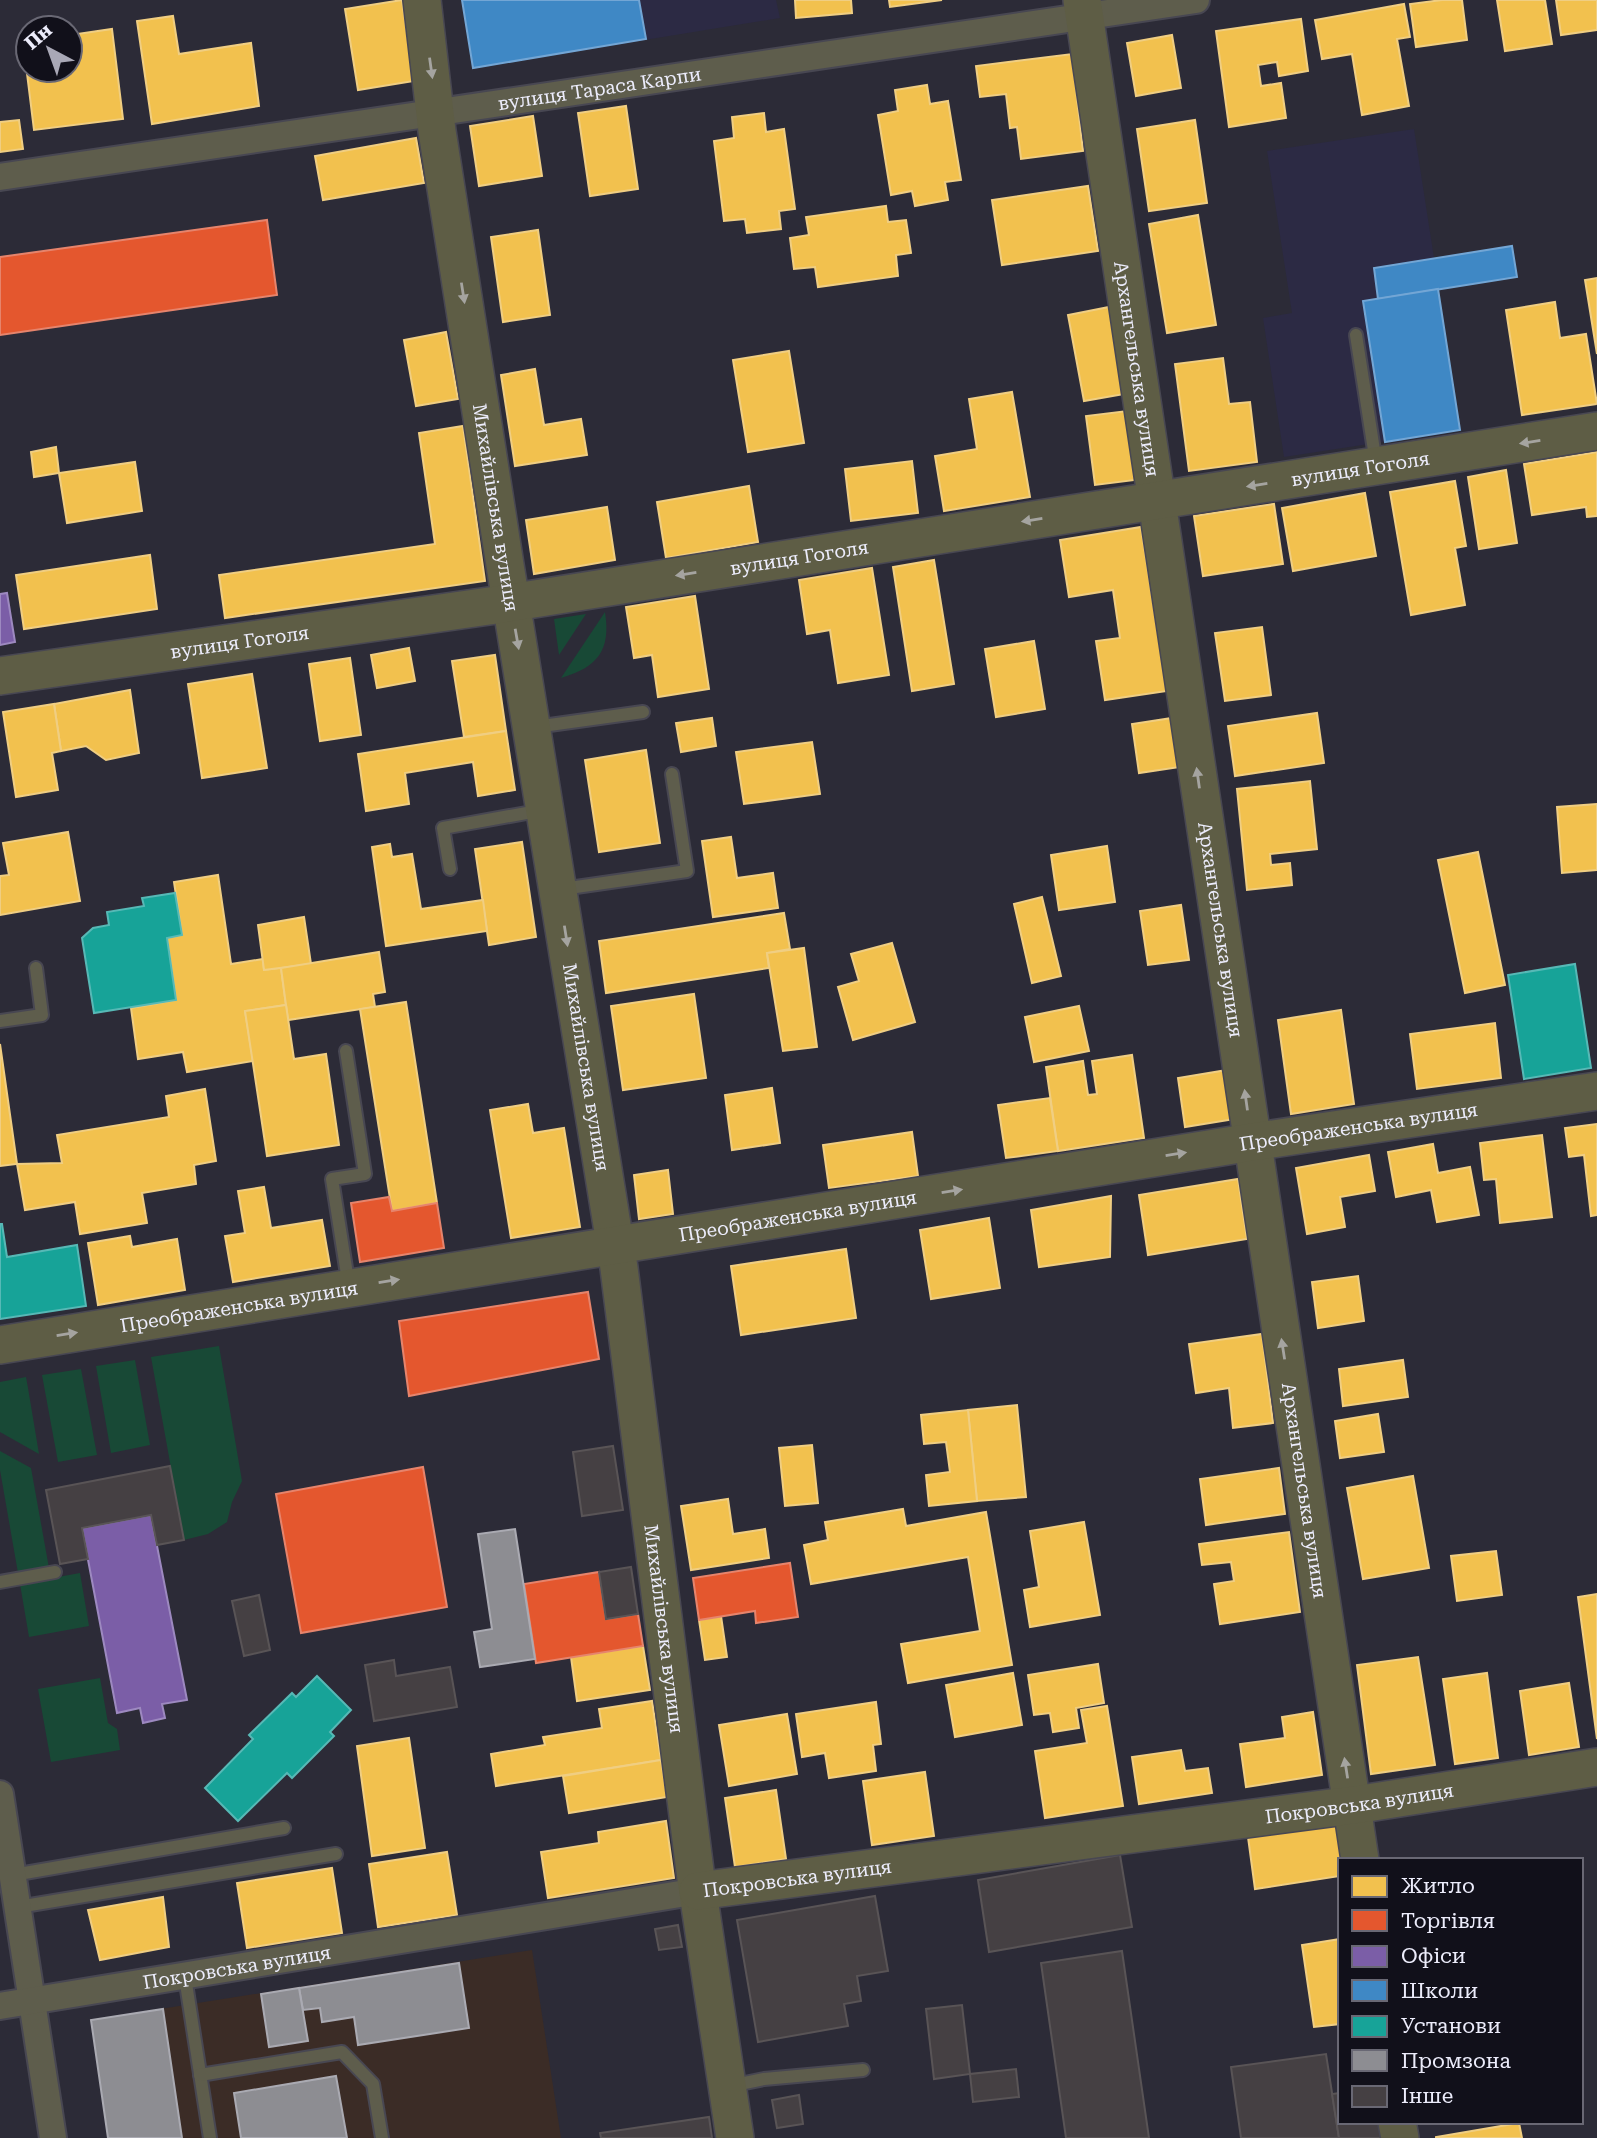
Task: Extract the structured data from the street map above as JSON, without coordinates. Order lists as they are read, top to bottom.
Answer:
{
  "streets": {
    "street": [
      "вулиця Тараса Карпи",
      "Архангельська вулиця",
      "вулиця Гоголя",
      "Михайлівська вулиця",
      "Преображенська вулиця",
      "Покровська вулиця"
    ]
  },
  "crossings": [
    ["вулиця Тараса Карпи", "Архангельська вулиця"],
    ["вулиця Тараса Карпи", "Михайлівська вулиця"],
    ["Архангельська вулиця", "вулиця Гоголя"],
    ["Архангельська вулиця", "Преображенська вулиця"],
    ["Архангельська вулиця", "Покровська вулиця"],
    ["вулиця Гоголя", "Михайлівська вулиця"],
    ["Михайлівська вулиця", "Преображенська вулиця"],
    ["Михайлівська вулиця", "Покровська вулиця"]
  ],
  "one_way": [
    "Архангельська вулиця",
    "вулиця Гоголя",
    "Михайлівська вулиця",
    "Преображенська вулиця"
  ],
  "legend": [
    "Житло",
    "Торгівля",
    "Офіси",
    "Школи",
    "Установи",
    "Промзона",
    "Інше"
  ],
  "north": "top left"
}
